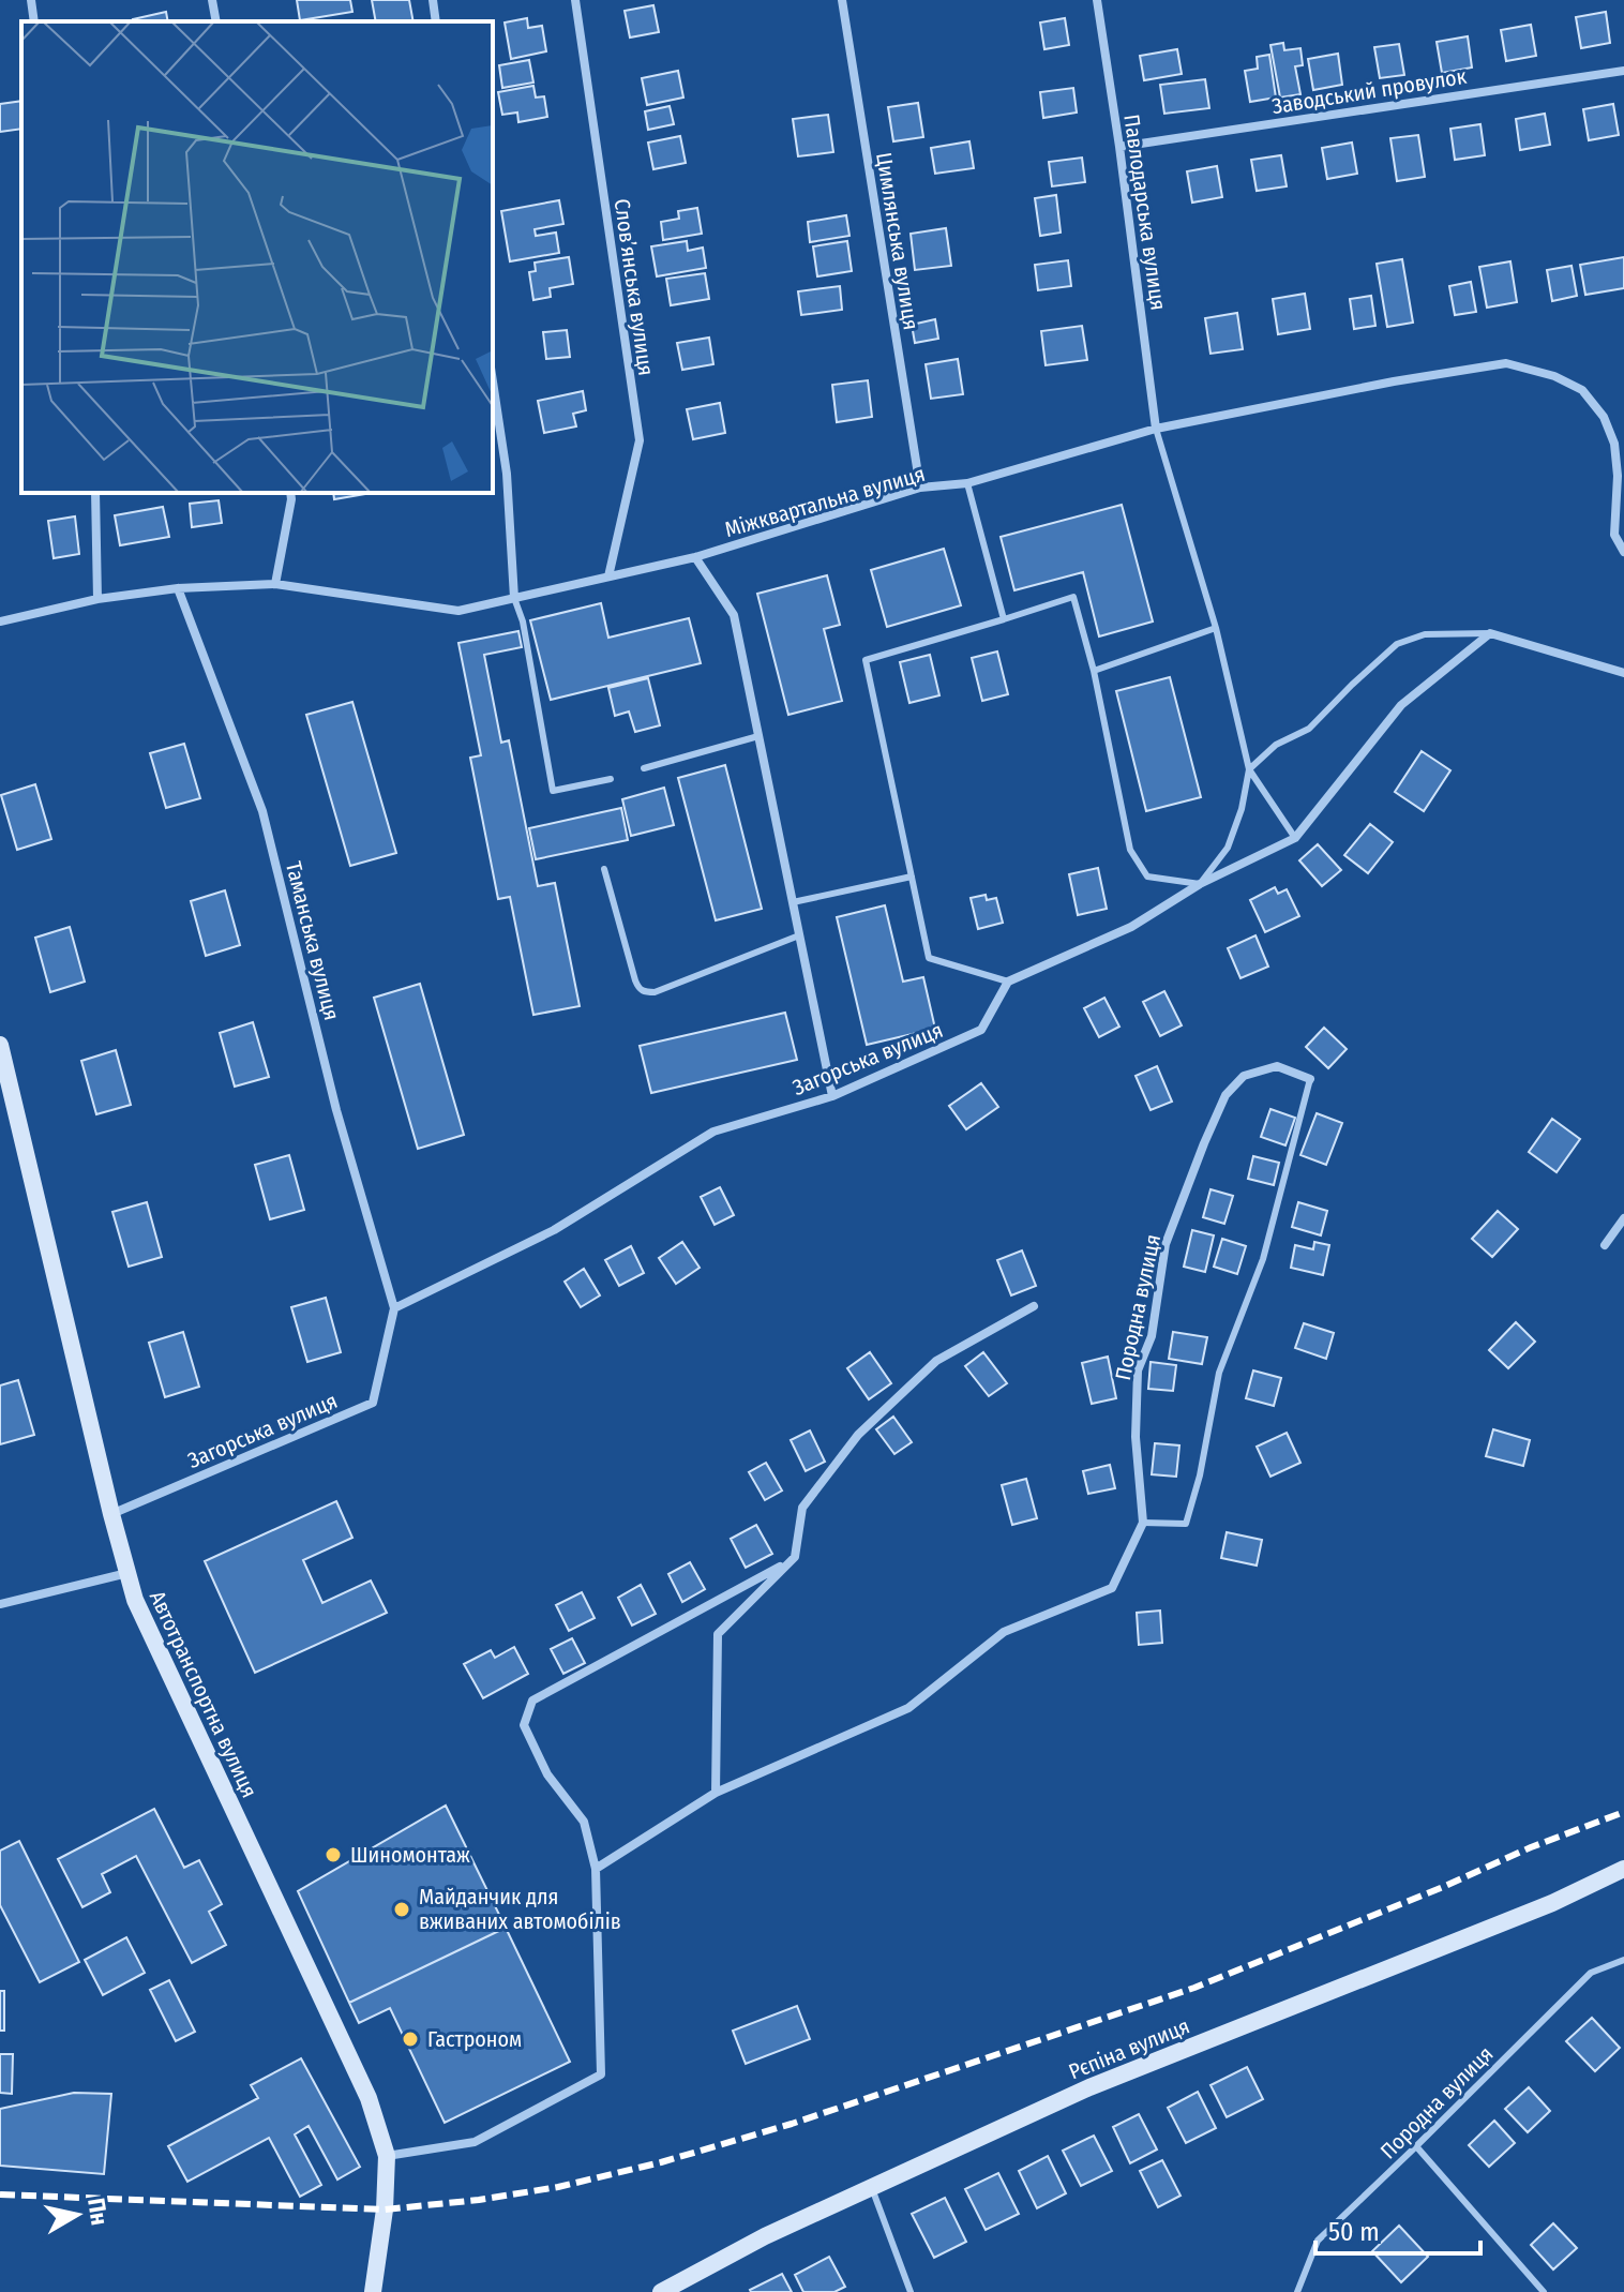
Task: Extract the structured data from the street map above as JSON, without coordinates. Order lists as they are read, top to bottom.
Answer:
{
  "streets": {
    "main road": ["Автотранспортна вулиця", "Рєпіна вулиця"],
    "street": [
      "Заводський провулок",
      "Павлодарська вулиця",
      "Цимлянська вулиця",
      "Слов’янська вулиця",
      "Міжквартальна вулиця",
      "Таманська вулиця",
      "Загорська вулиця",
      "Породна вулиця"
    ]
  },
  "crossings": [
    ["Заводський провулок", "Павлодарська вулиця"],
    ["Павлодарська вулиця", "Міжквартальна вулиця"],
    ["Цимлянська вулиця", "Міжквартальна вулиця"],
    ["Слов’янська вулиця", "Міжквартальна вулиця"],
    ["Міжквартальна вулиця", "Таманська вулиця"],
    ["Таманська вулиця", "Загорська вулиця"],
    ["Загорська вулиця", "Автотранспортна вулиця"]
  ],
  "places": ["Шиномонтаж", "Майданчик для вживаних автомобілів", "Гастроном"],
  "scale_bar": "50 m",
  "north": "right"
}
